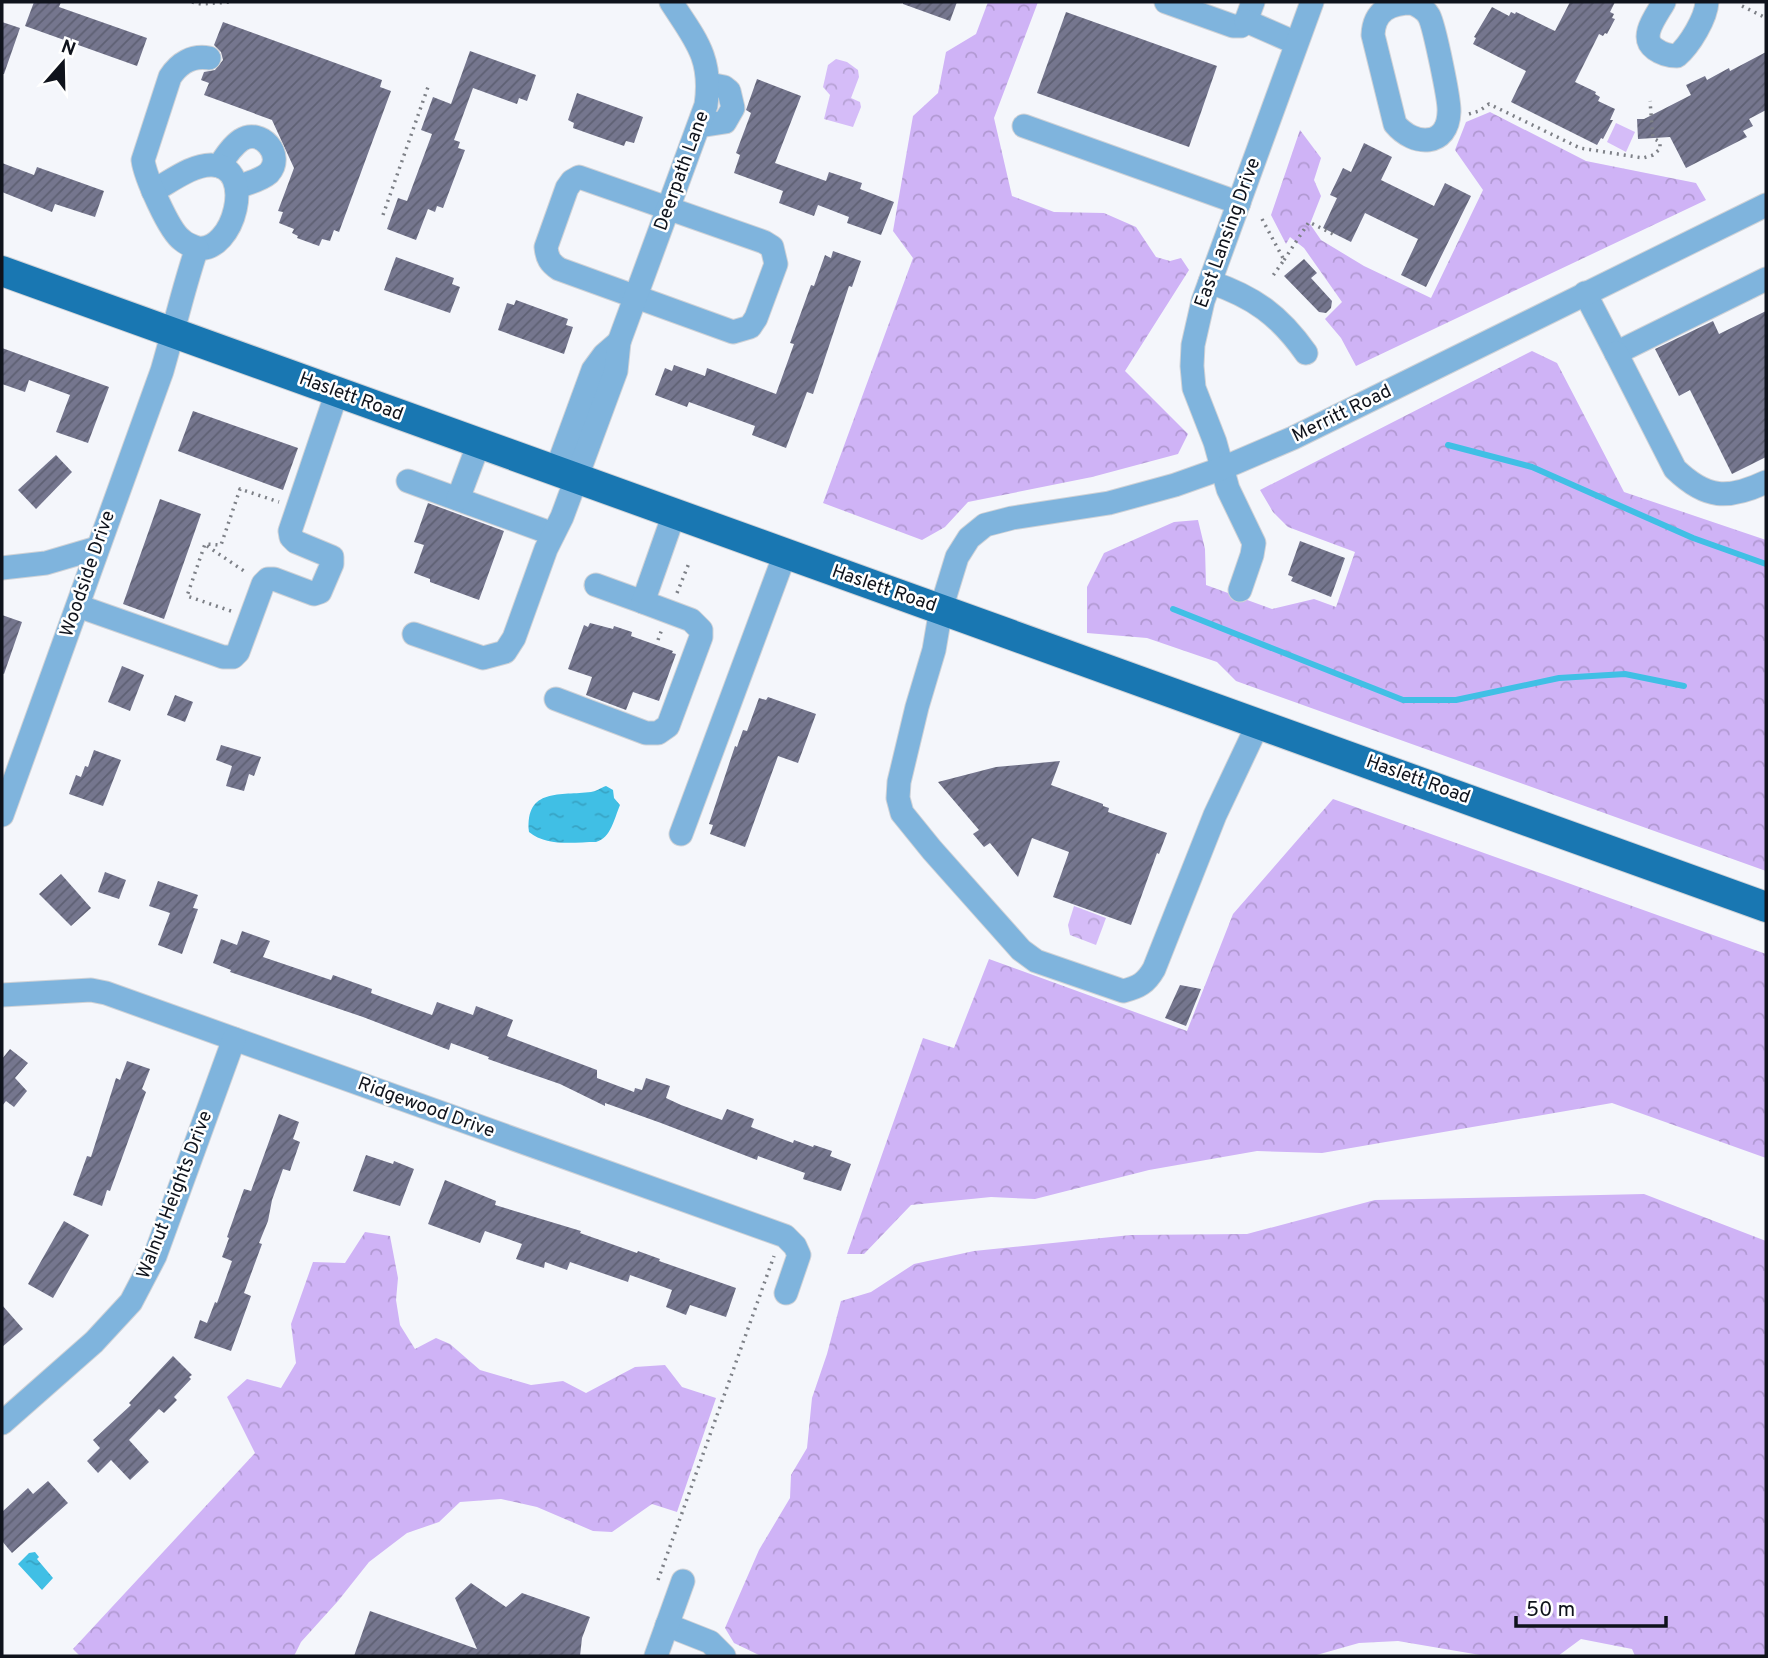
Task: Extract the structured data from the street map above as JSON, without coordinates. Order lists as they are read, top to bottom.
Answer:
{
  "streets": {
    "main road": ["Haslett Road"],
    "street": [
      "Deerpath Lane",
      "East Lansing Drive",
      "Merritt Road",
      "Woodside Drive",
      "Ridgewood Drive",
      "Walnut Heights Drive"
    ]
  },
  "crossings": [
    ["Deerpath Lane", "Haslett Road"],
    ["East Lansing Drive", "Merritt Road"],
    ["Haslett Road", "Merritt Road"],
    ["Haslett Road", "Woodside Drive"],
    ["Ridgewood Drive", "Walnut Heights Drive"]
  ],
  "scale_bar": "50 m",
  "north": "top"
}
